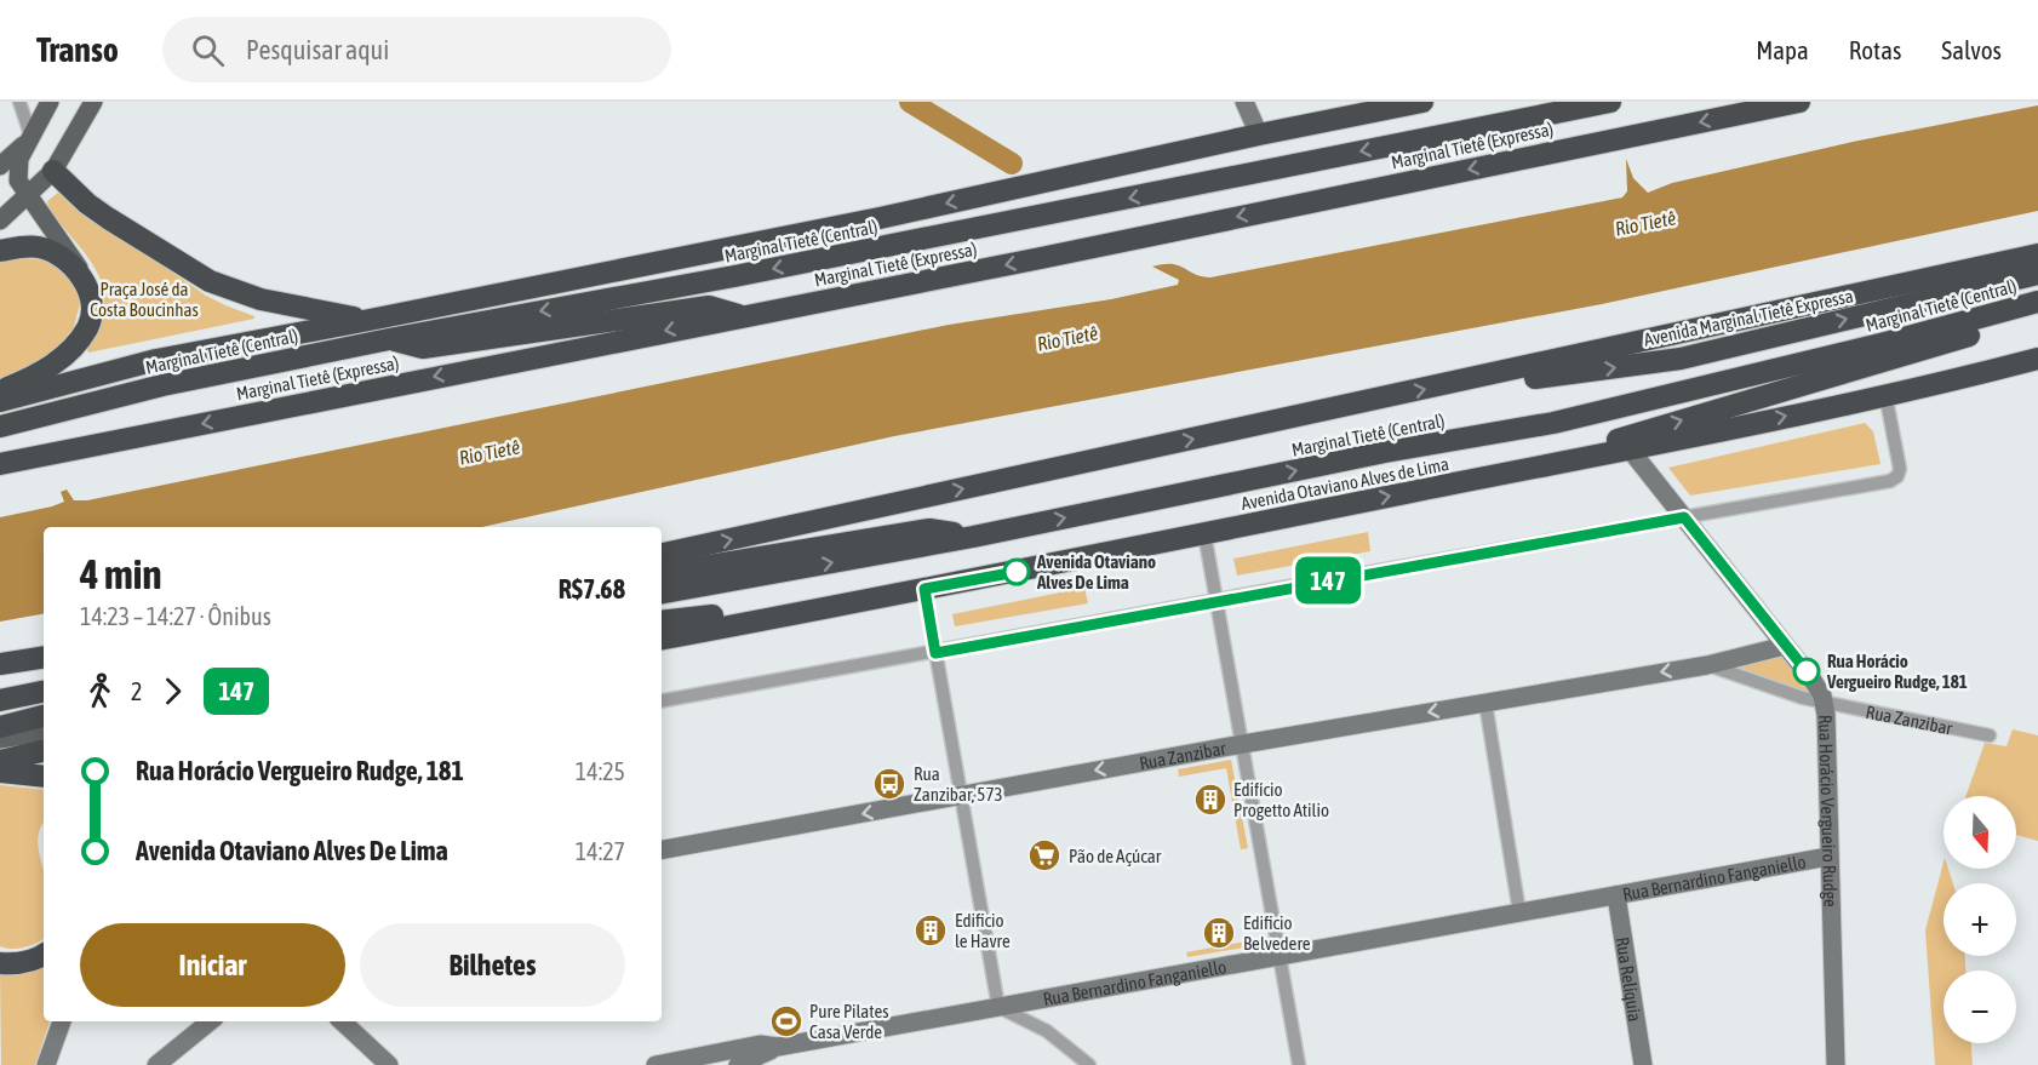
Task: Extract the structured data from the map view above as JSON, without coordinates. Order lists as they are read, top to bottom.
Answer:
{
  "streets": {
    "highway": [
      "Marginal Tietê (Expressa)",
      "Marginal Tietê (Central)",
      "Avenida Marginal Tietê Expressa",
      "Avenida Otaviano Alves de Lima"
    ],
    "street": [
      "Rua Zanzibar",
      "Rua Horácio Vergueiro Rudge",
      "Rua Bernardino Fanganiello",
      "Rua Relíquia"
    ]
  },
  "crossings": [
    ["Avenida Otaviano Alves de Lima", "Rua Horácio Vergueiro Rudge"],
    ["Rua Zanzibar", "Rua Horácio Vergueiro Rudge"],
    ["Rua Horácio Vergueiro Rudge", "Rua Bernardino Fanganiello"],
    ["Rua Bernardino Fanganiello", "Rua Relíquia"]
  ],
  "water": ["Rio Tietê"],
  "parks": ["Praça José da Costa Boucinhas"],
  "places": {
    "other": ["Avenida Otaviano Alves De Lima", "Rua Horácio Vergueiro Rudge, 181"],
    "bus stop": ["Rua Zanzibar, 573"],
    "building": ["Edifício Progetto Atilio", "Edificio le Havre", "Edificio Belvedere"],
    "supermarket": ["Pão de Açúcar"],
    "sports": ["Pure Pilates Casa Verde"]
  },
  "lines": ["bus line 147"],
  "north": "bottom",
  "page": {
    "header": "Transo",
    "search": "Pesquisar aqui",
    "nav": ["Mapa", "Rotas", "Salvos"],
    "on_map": "147",
    "heading": ["4 min", "14:23 – 14:27 · Ônibus", "R$7.68"],
    "legs": ["2", "147"],
    "list": [
      {
        "name": "Rua Horácio Vergueiro Rudge, 181",
        "value": "14:25"
      },
      {
        "name": "Avenida Otaviano Alves De Lima",
        "value": "14:27"
      }
    ],
    "map_buttons": ["+", "−"],
    "buttons": ["Iniciar", "Bilhetes"]
  }
}
